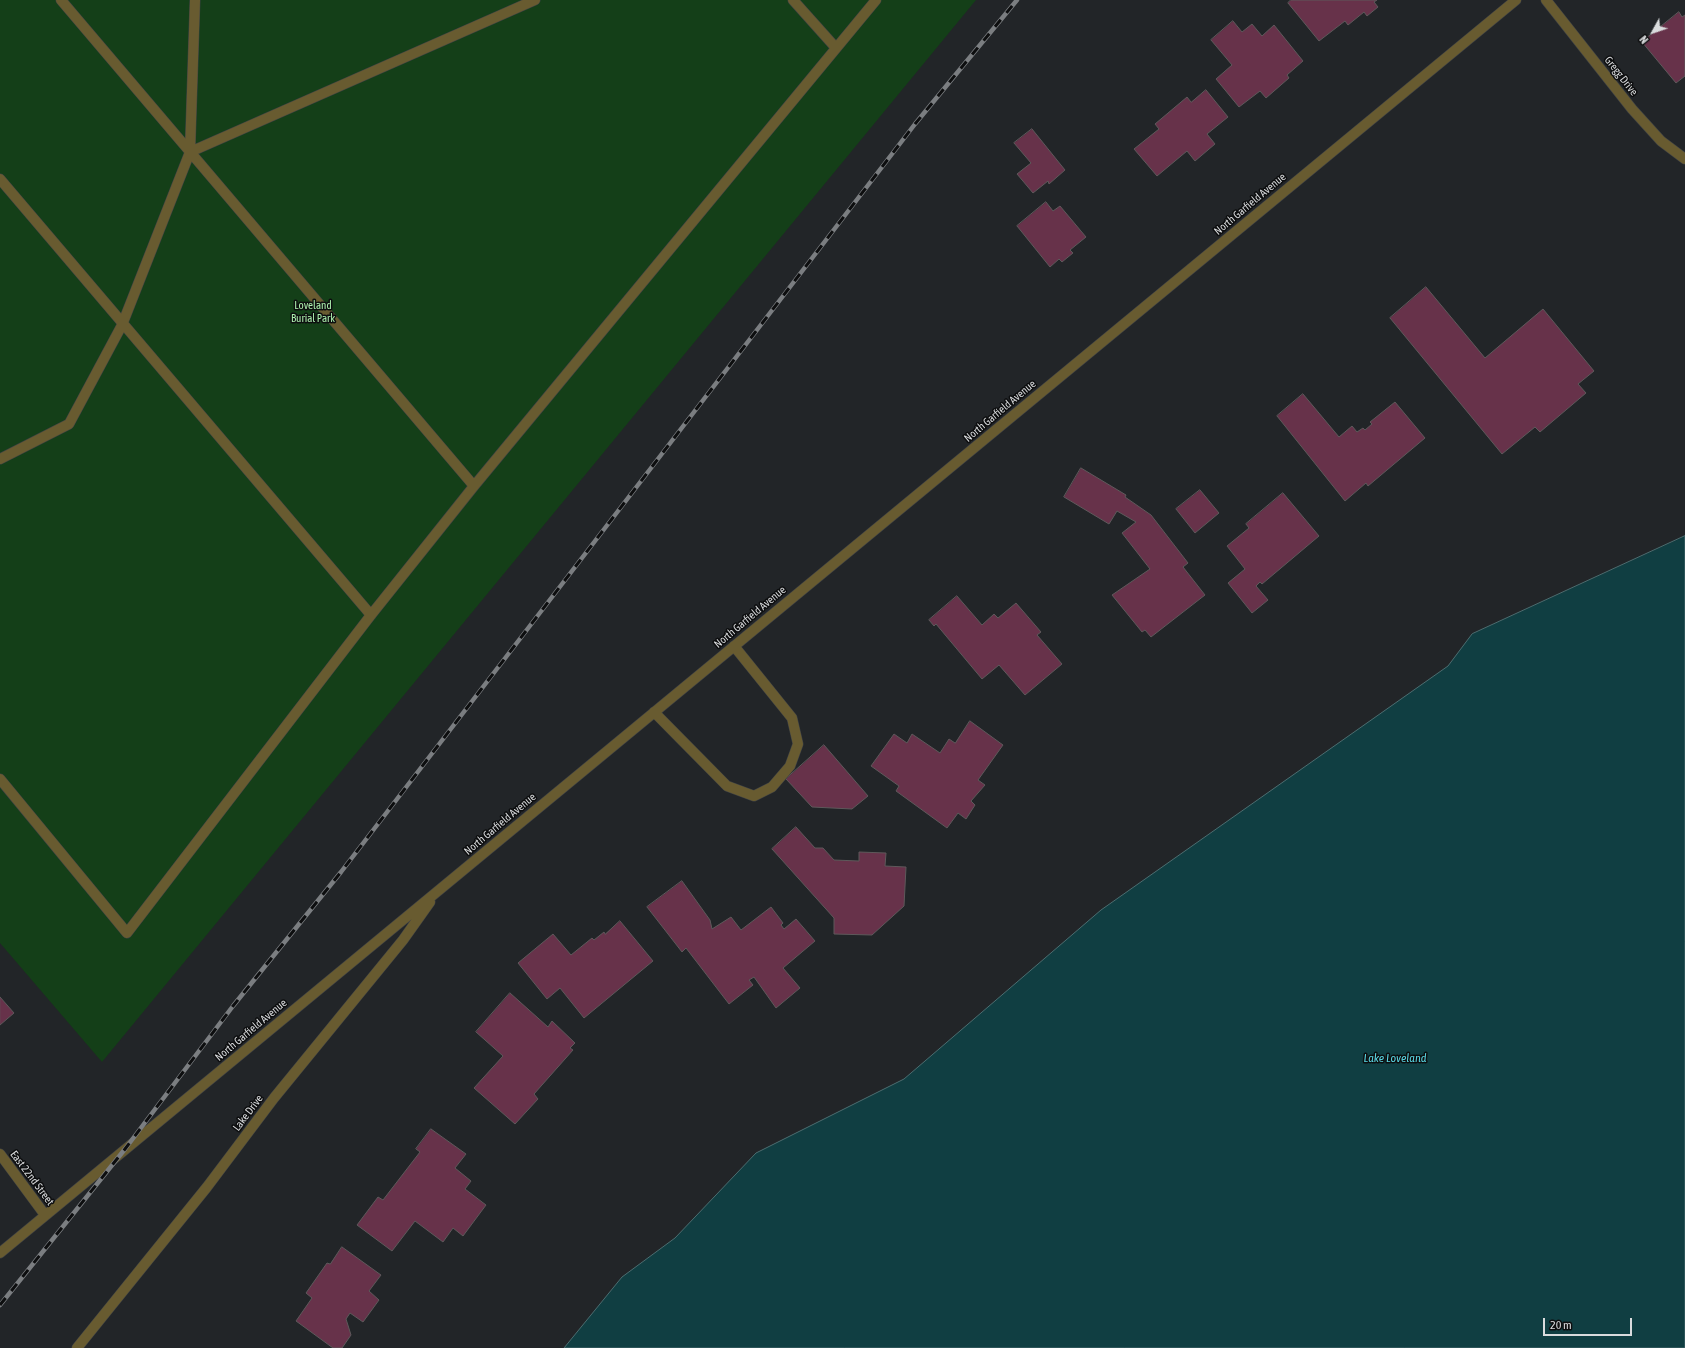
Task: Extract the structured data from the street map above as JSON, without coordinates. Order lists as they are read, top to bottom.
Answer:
{
  "streets": {
    "street": [
      "Gregg Drive",
      "North Garfield Avenue",
      "Lake Drive",
      "East 22nd Street"
    ]
  },
  "crossings": [
    ["North Garfield Avenue", "Lake Drive"],
    ["North Garfield Avenue", "East 22nd Street"]
  ],
  "water": ["Lake Loveland"],
  "parks": ["Loveland Burial Park"],
  "scale_bar": "20 m",
  "north": "bottom left"
}
